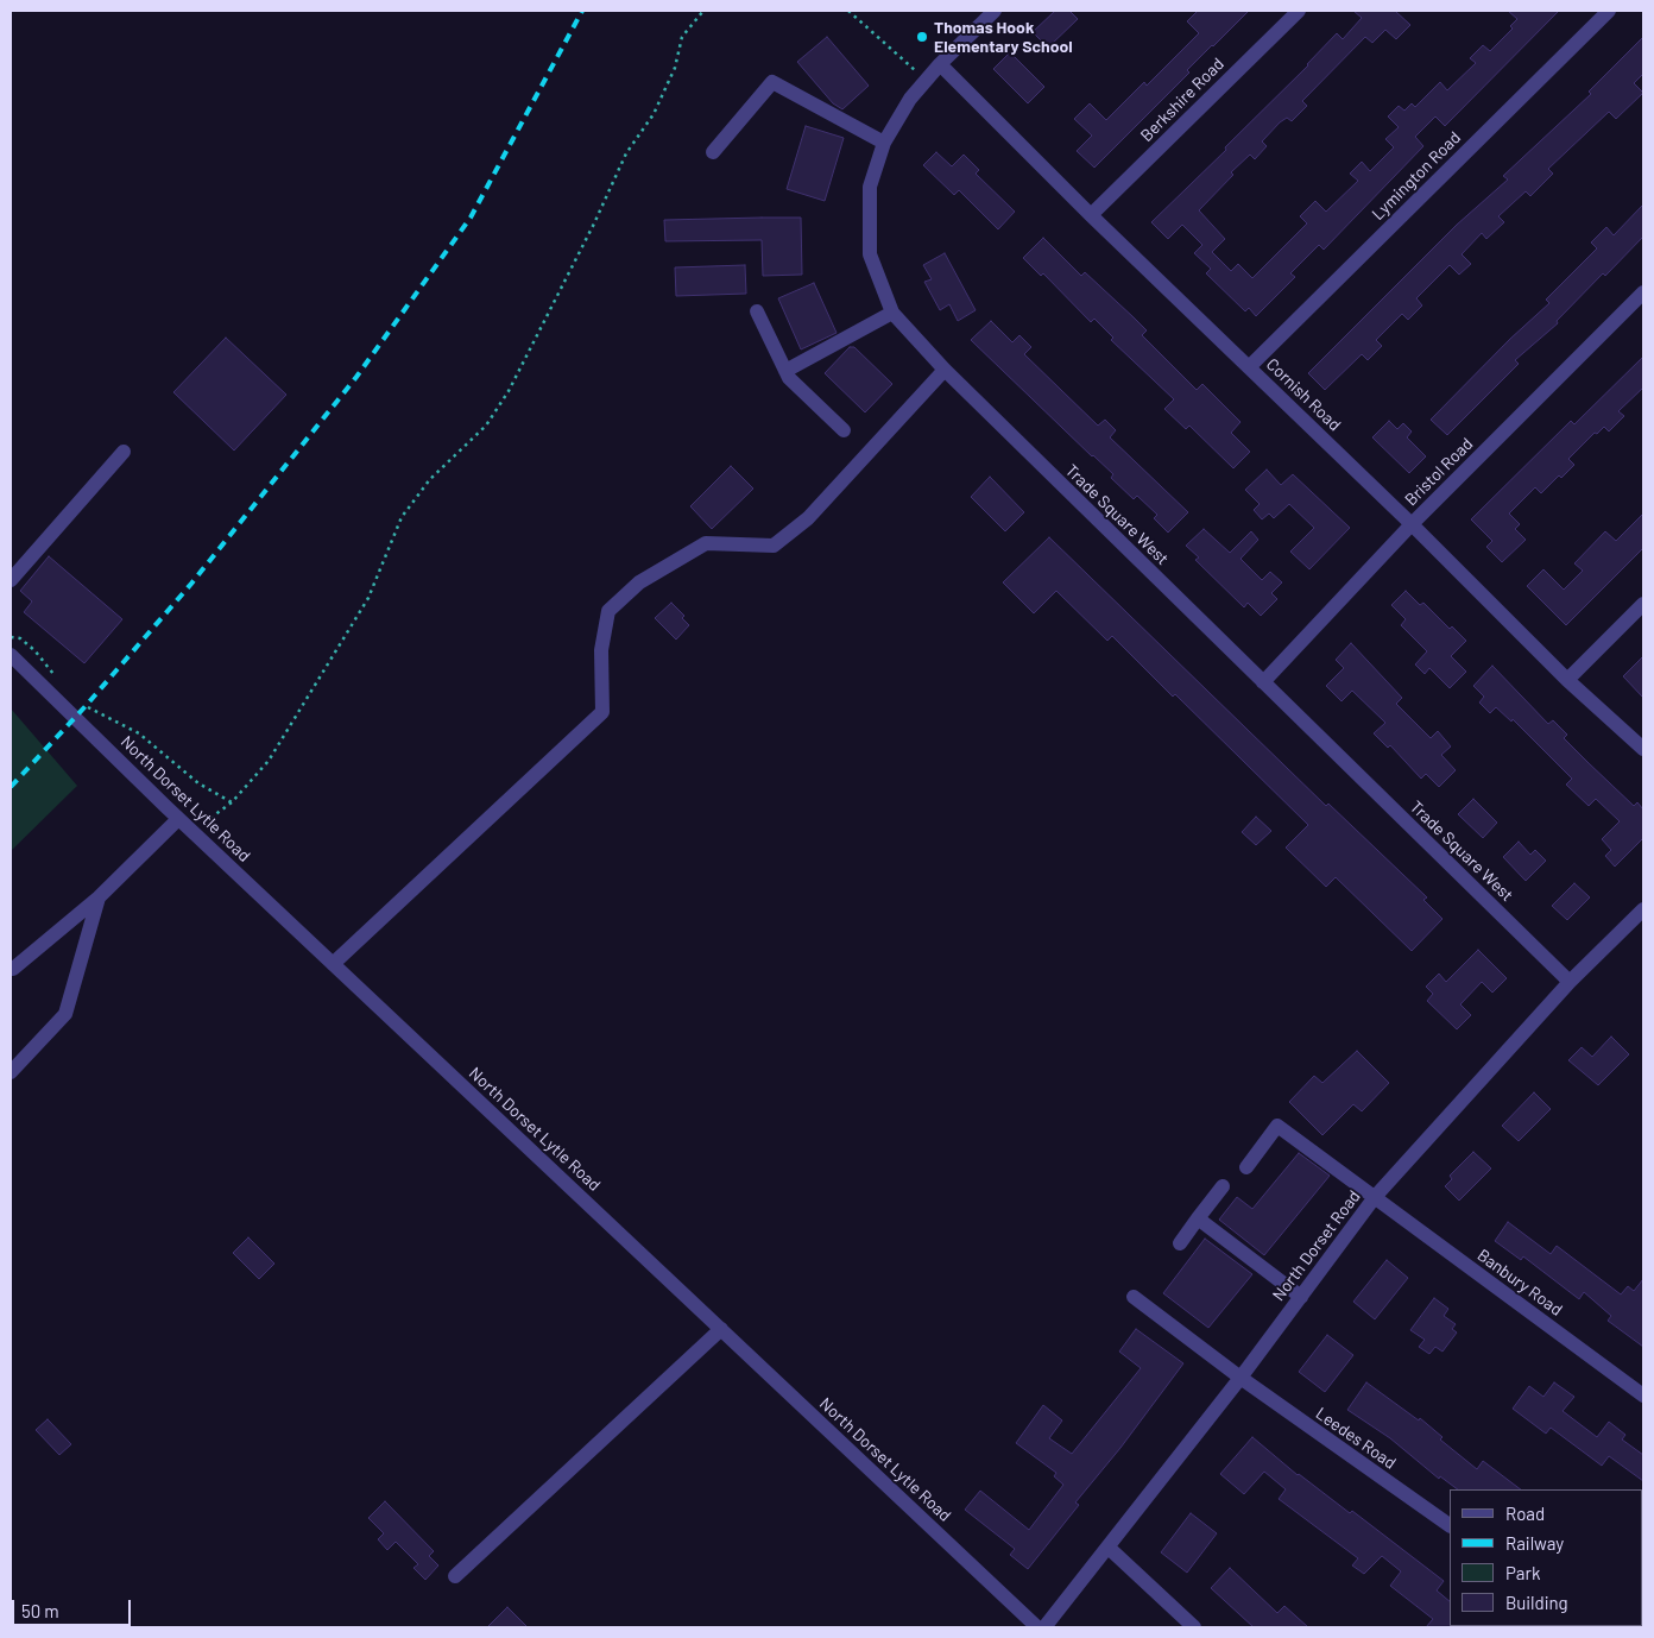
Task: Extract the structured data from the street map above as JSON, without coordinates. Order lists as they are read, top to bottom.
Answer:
{
  "streets": {
    "street": [
      "Berkshire Road",
      "Lymington Road",
      "Cornish Road",
      "Bristol Road",
      "Trade Square West",
      "North Dorset Lytle Road",
      "North Dorset Road",
      "Banbury Road",
      "Leedes Road"
    ]
  },
  "crossings": [
    ["Berkshire Road", "Cornish Road"],
    ["Lymington Road", "Cornish Road"],
    ["Cornish Road", "Bristol Road"],
    ["Cornish Road", "Trade Square West"],
    ["Bristol Road", "Trade Square West"],
    ["Trade Square West", "North Dorset Road"],
    ["North Dorset Road", "Banbury Road"],
    ["North Dorset Road", "Leedes Road"]
  ],
  "places": ["Thomas Hook Elementary School"],
  "legend": [
    "Road",
    "Railway",
    "Park",
    "Building"
  ],
  "scale_bar": "50 m"
}
